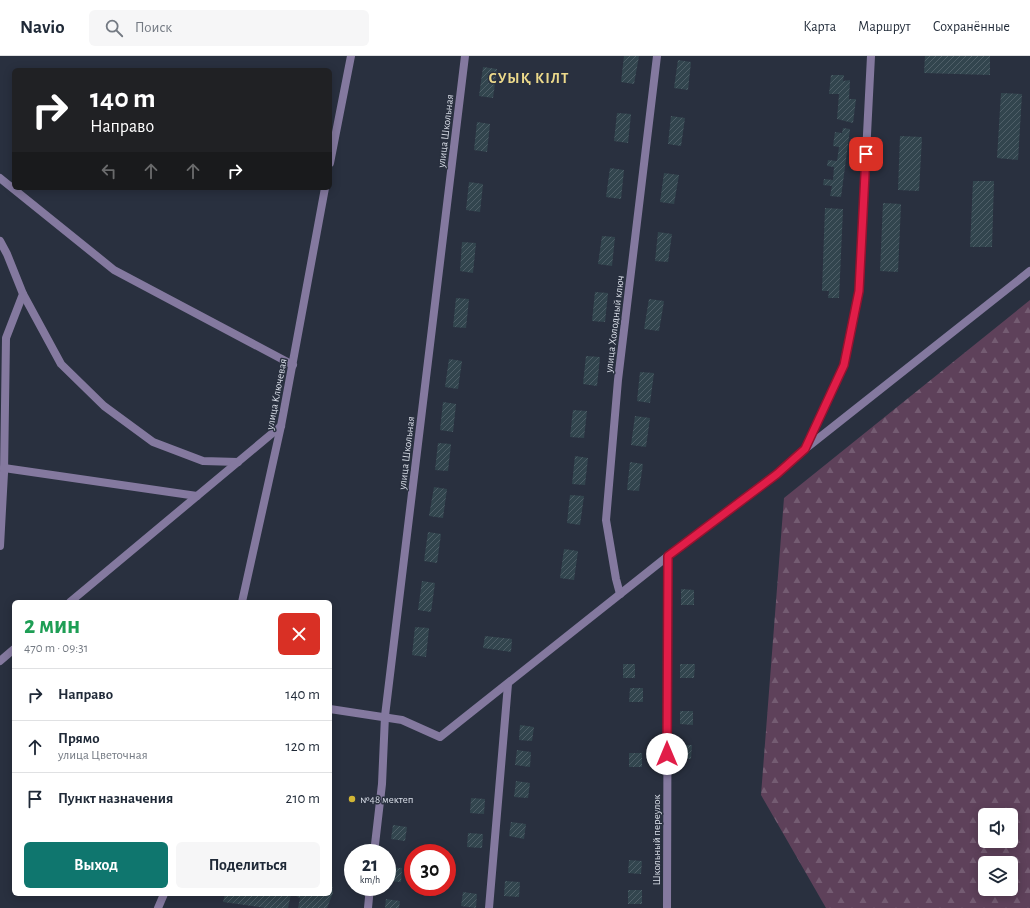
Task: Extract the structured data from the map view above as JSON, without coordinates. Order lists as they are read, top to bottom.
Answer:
{
  "streets": {
    "street": [
      "улица Школьная",
      "улица Холодный ключ",
      "улица Ключевая",
      "Школьный переулок"
    ]
  },
  "districts": ["СУЫҚ КІЛТ"],
  "places": ["№48 мектеп"],
  "page": {
    "header": "Navio",
    "search": "Поиск",
    "nav": ["Карта", "Маршрут", "Сохранённые"],
    "turn": ["140 m", "Направо"],
    "heading": ["2 мин", "470 m · 09:31"],
    "list": [
      {
        "name": "Направо",
        "value": "140 m"
      },
      {
        "name": "Прямо",
        "note": "улица Цветочная",
        "value": "120 m"
      },
      {
        "name": "Пункт назначения",
        "value": "210 m"
      }
    ],
    "buttons": ["Выход", "Поделиться"],
    "speed": "21 km/h",
    "limit": "30"
  }
}
